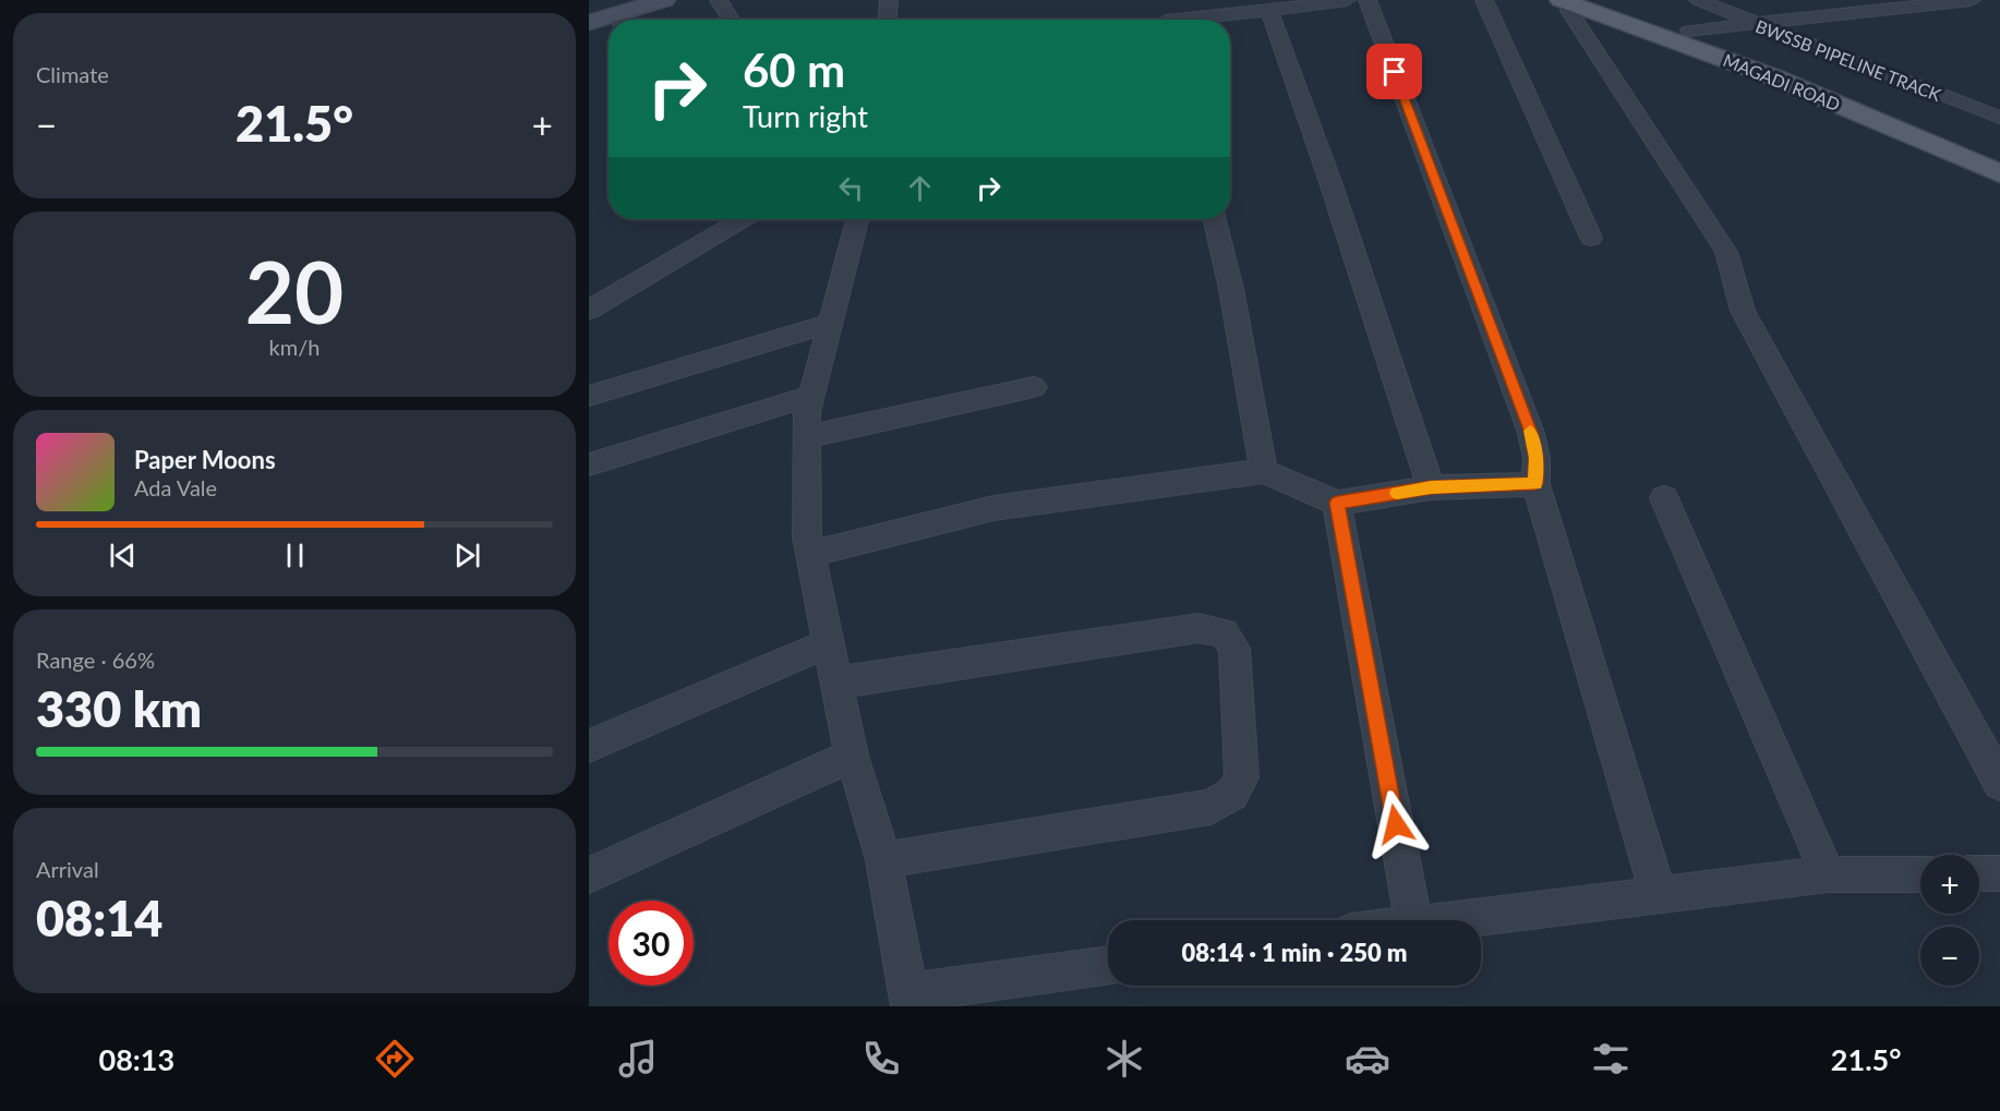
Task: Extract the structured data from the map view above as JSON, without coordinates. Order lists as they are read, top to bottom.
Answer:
{
  "streets": {
    "main road": ["MAGADI ROAD"],
    "street": ["BWSSB PIPELINE TRACK"]
  },
  "page": {
    "tile": [
      "Climate",
      ["20", "km/h"],
      ["Range · 66%", "330 km"],
      ["Arrival", "08:14"]
    ],
    "turn": ["60 m", "Turn right"],
    "heat": ["−", "21.5°", "+"],
    "song": ["Paper Moons", "Ada Vale"],
    "map_buttons": ["+", "−"],
    "limit": "30",
    "trip": "08:14 · 1 min · 250 m",
    "tabs": ["08:13", "21.5°"]
  }
}
